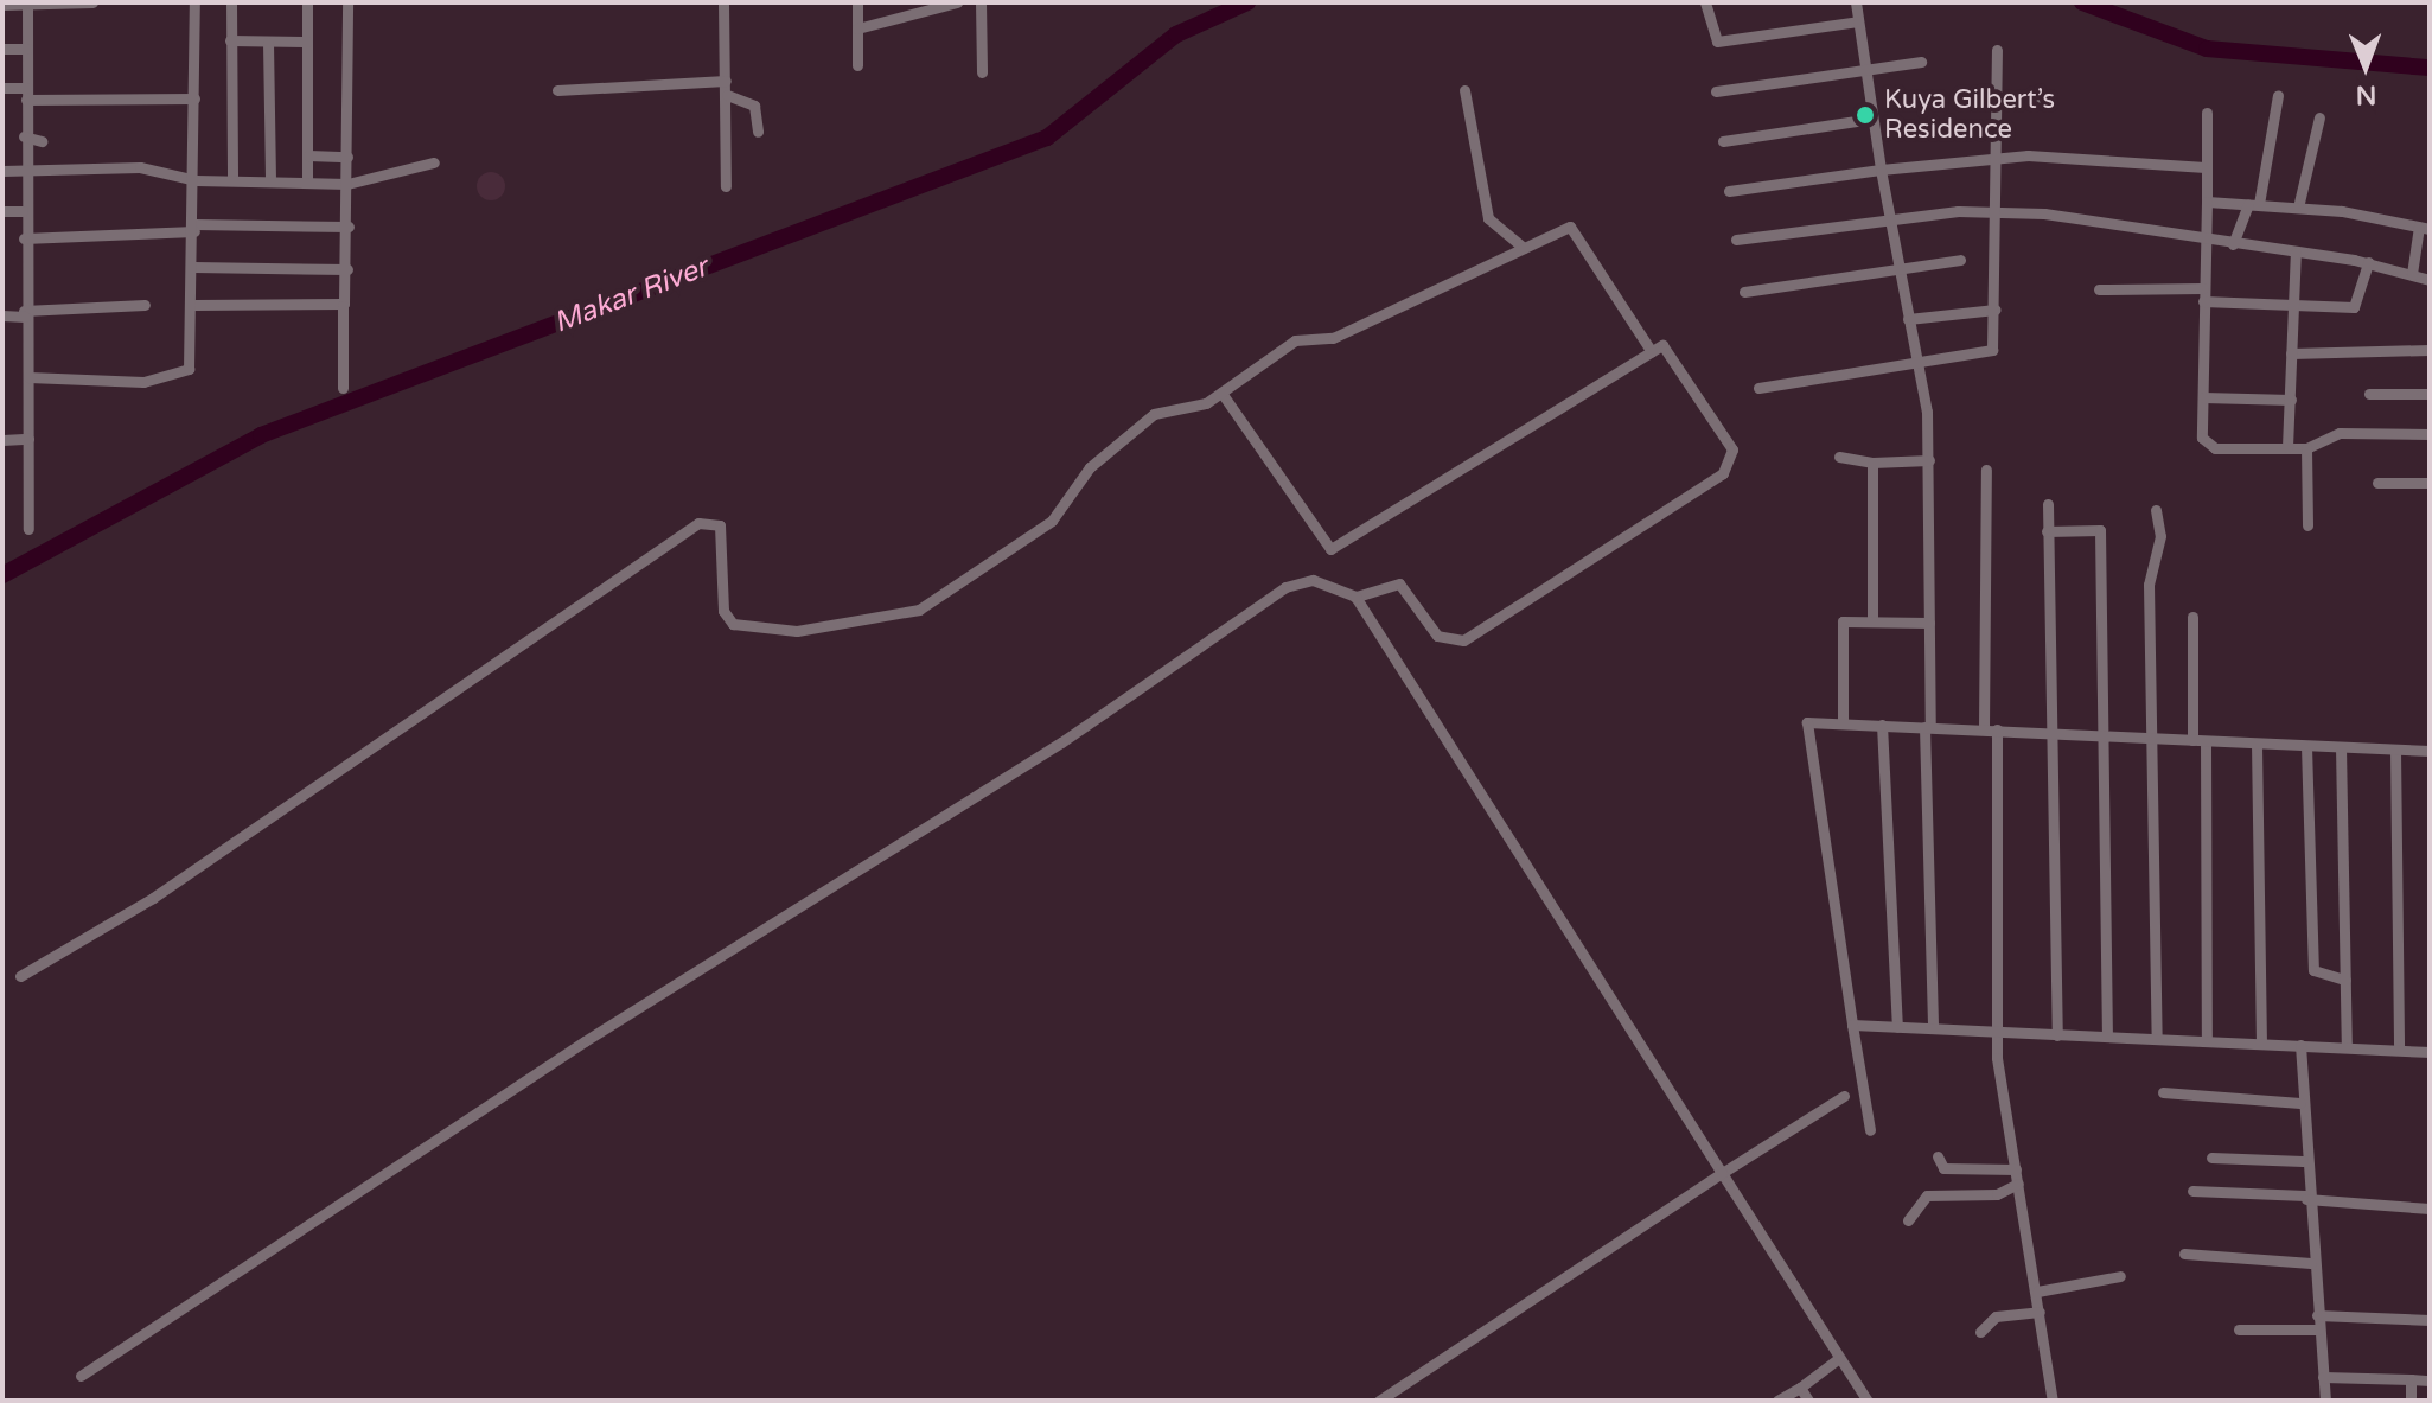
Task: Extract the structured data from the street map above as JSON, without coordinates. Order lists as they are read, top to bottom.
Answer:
{
  "water": ["Makar River"],
  "places": ["Kuya Gilbert’s Residence"],
  "north": "bottom"
}
